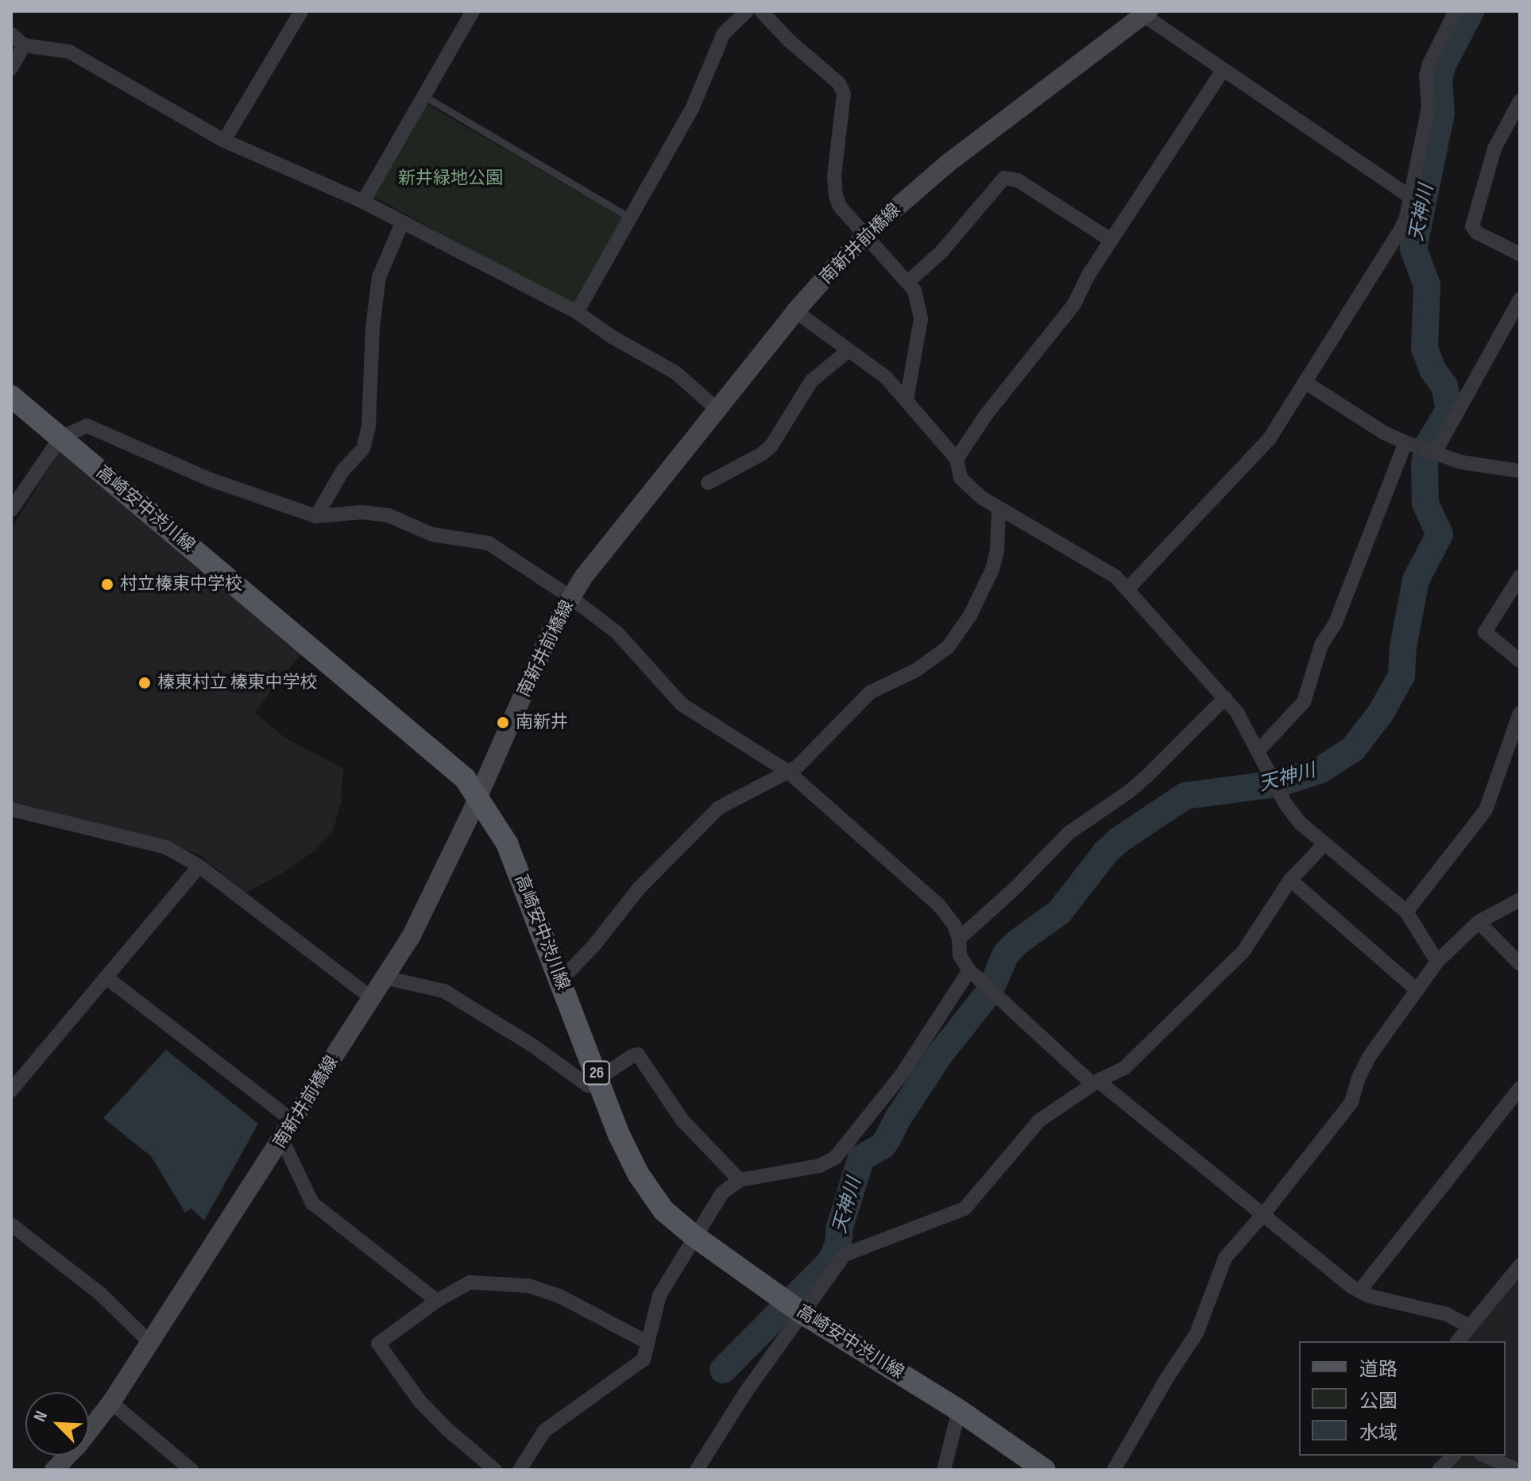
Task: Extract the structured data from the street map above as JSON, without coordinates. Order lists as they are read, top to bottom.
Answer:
{
  "streets": {
    "main road": ["南新井前橋線", "高崎安中渋川線", "26"]
  },
  "crossings": [
    ["南新井前橋線", "高崎安中渋川線"]
  ],
  "water": ["天神川"],
  "parks": ["新井緑地公園"],
  "places": ["村立榛東中学校", "榛東村立 榛東中学校", "南新井"],
  "legend": ["道路", "公園", "水域"],
  "north": "top left"
}
